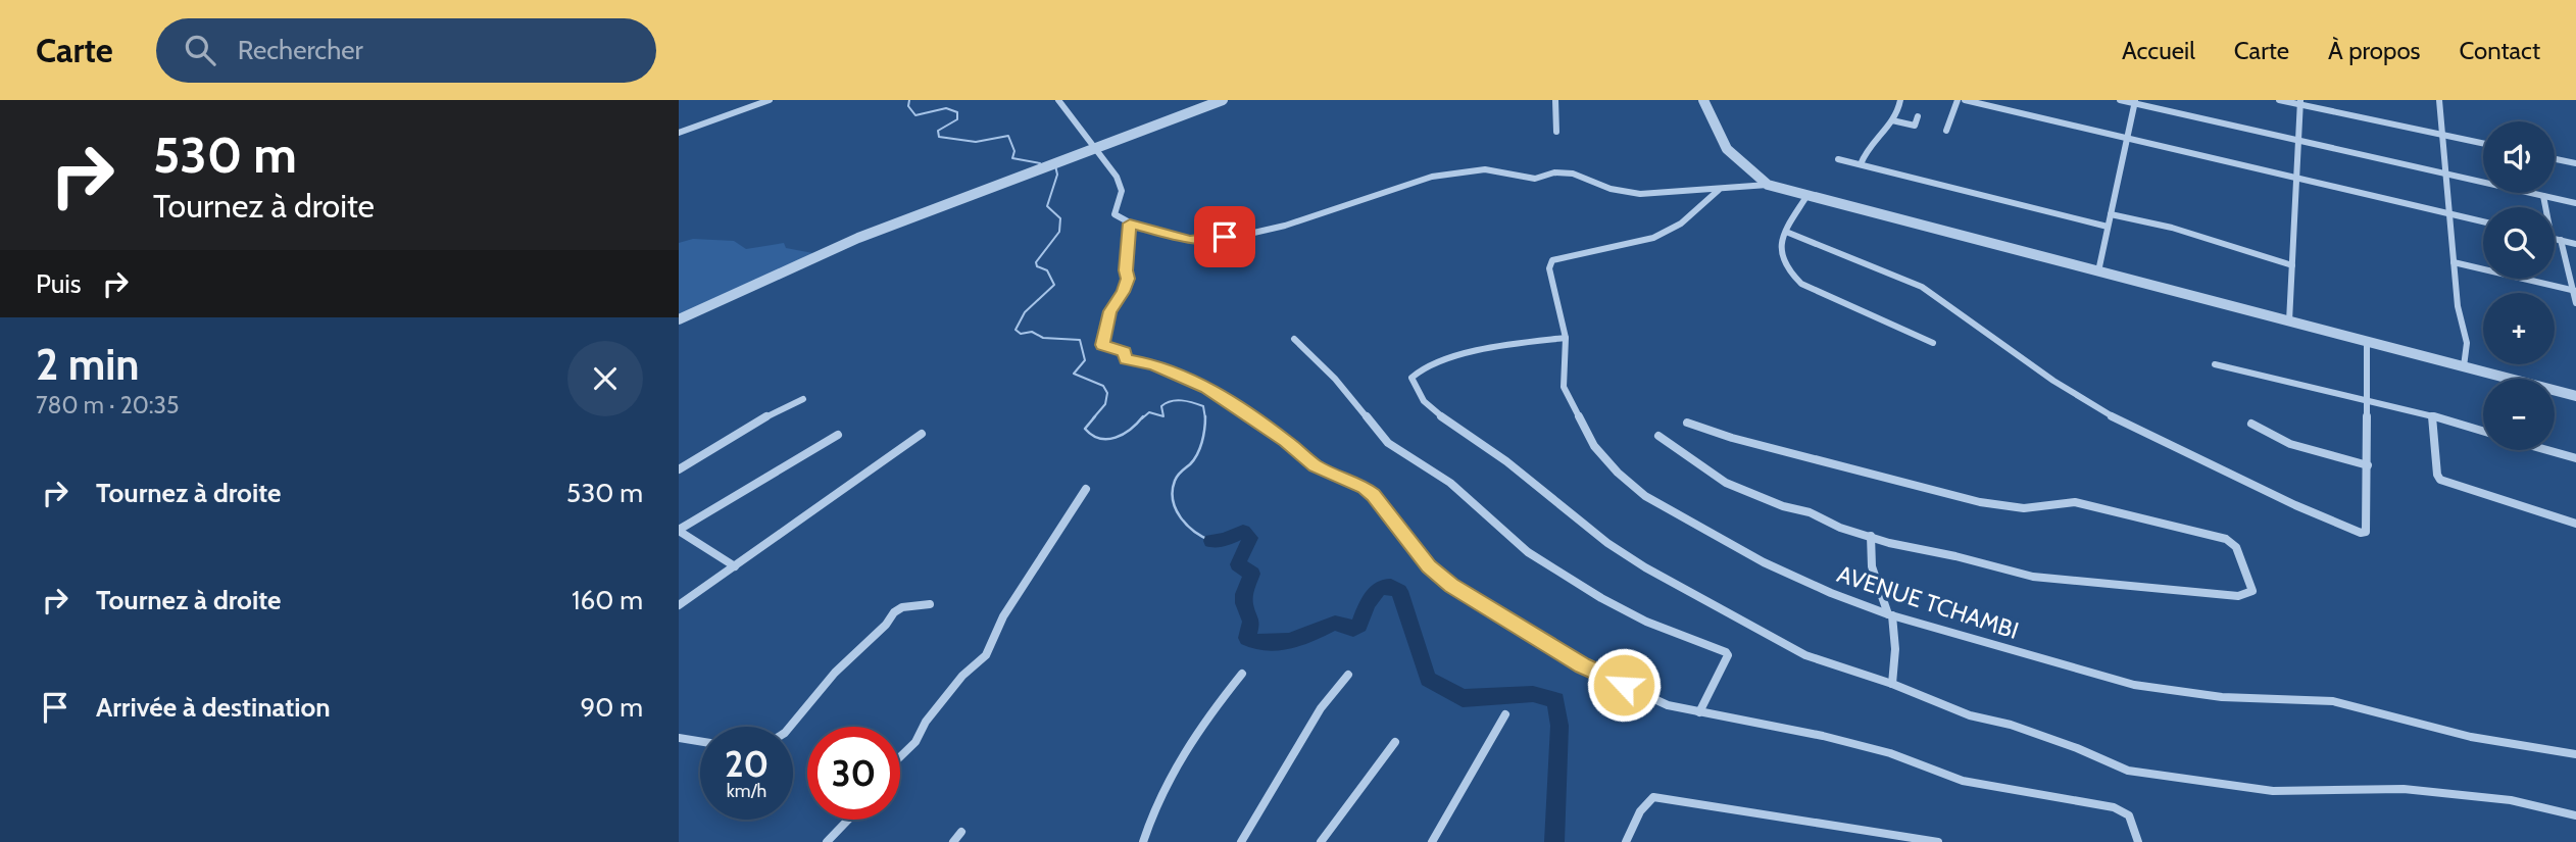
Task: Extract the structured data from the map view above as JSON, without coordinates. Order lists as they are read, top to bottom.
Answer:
{
  "streets": {
    "street": ["AVENUE TCHAMBI"]
  },
  "page": {
    "header": "Carte",
    "search": "Rechercher",
    "nav": [
      "Accueil",
      "Carte",
      "À propos",
      "Contact"
    ],
    "turn": ["530 m", "Tournez à droite"],
    "map_buttons": ["+", "−"],
    "then": "Puis",
    "heading": ["2 min", "780 m · 20:35"],
    "list": [
      {
        "name": "Tournez à droite",
        "value": "530 m"
      },
      {
        "name": "Tournez à droite",
        "value": "160 m"
      },
      {
        "name": "Arrivée à destination",
        "value": "90 m"
      }
    ],
    "speed": "20 km/h",
    "limit": "30"
  }
}
